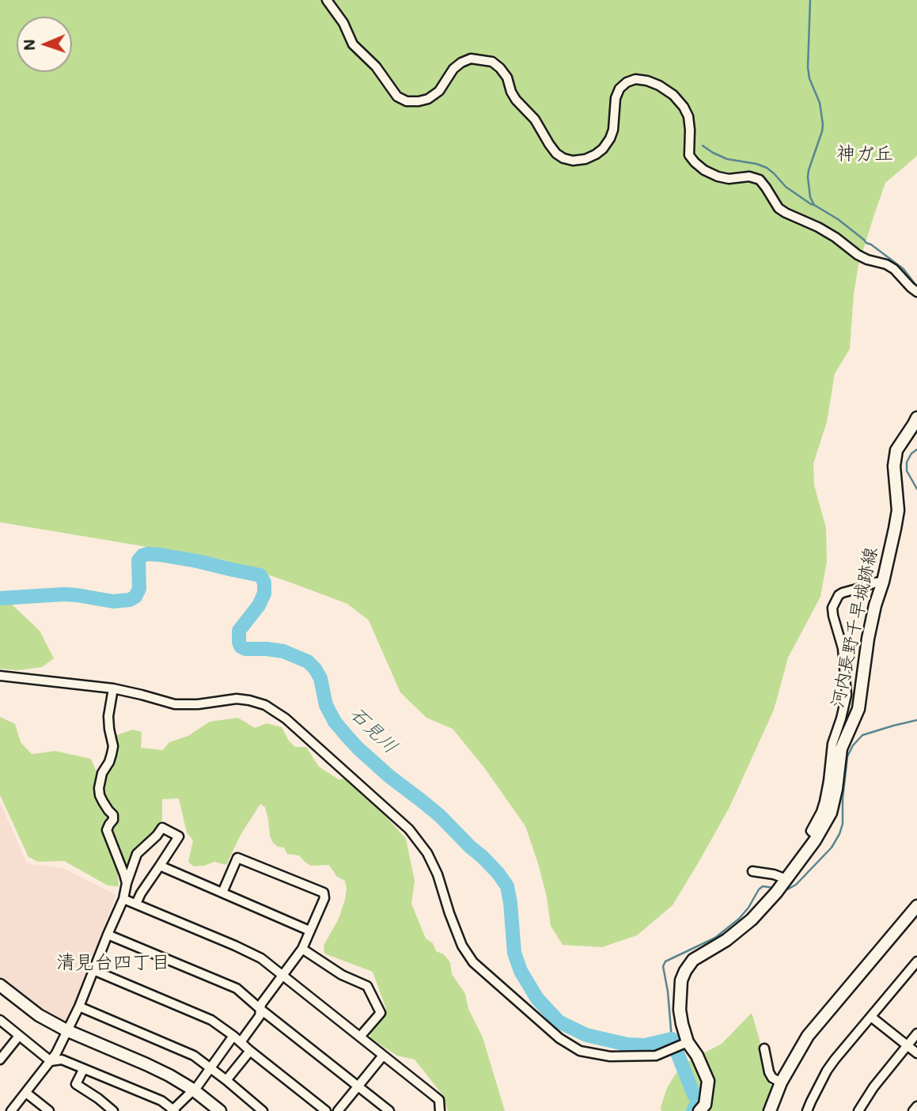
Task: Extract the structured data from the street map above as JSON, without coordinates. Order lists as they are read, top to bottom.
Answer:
{
  "streets": {
    "main road": ["河内長野千早城跡線"]
  },
  "districts": ["神ガ丘", "清見台四丁目"],
  "water": ["石見川"],
  "north": "left"
}
